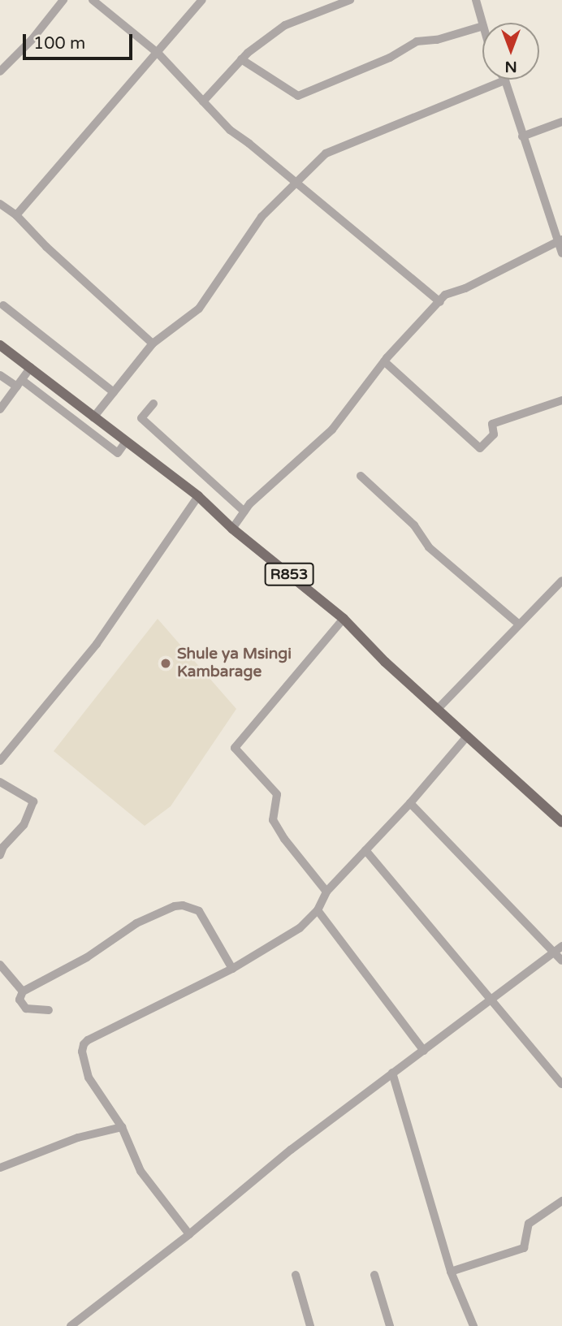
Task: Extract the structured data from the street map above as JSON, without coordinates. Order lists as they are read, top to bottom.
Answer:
{
  "streets": {
    "main road": ["R853"]
  },
  "places": ["Shule ya Msingi Kambarage"],
  "scale_bar": "100 m",
  "north": "bottom"
}
